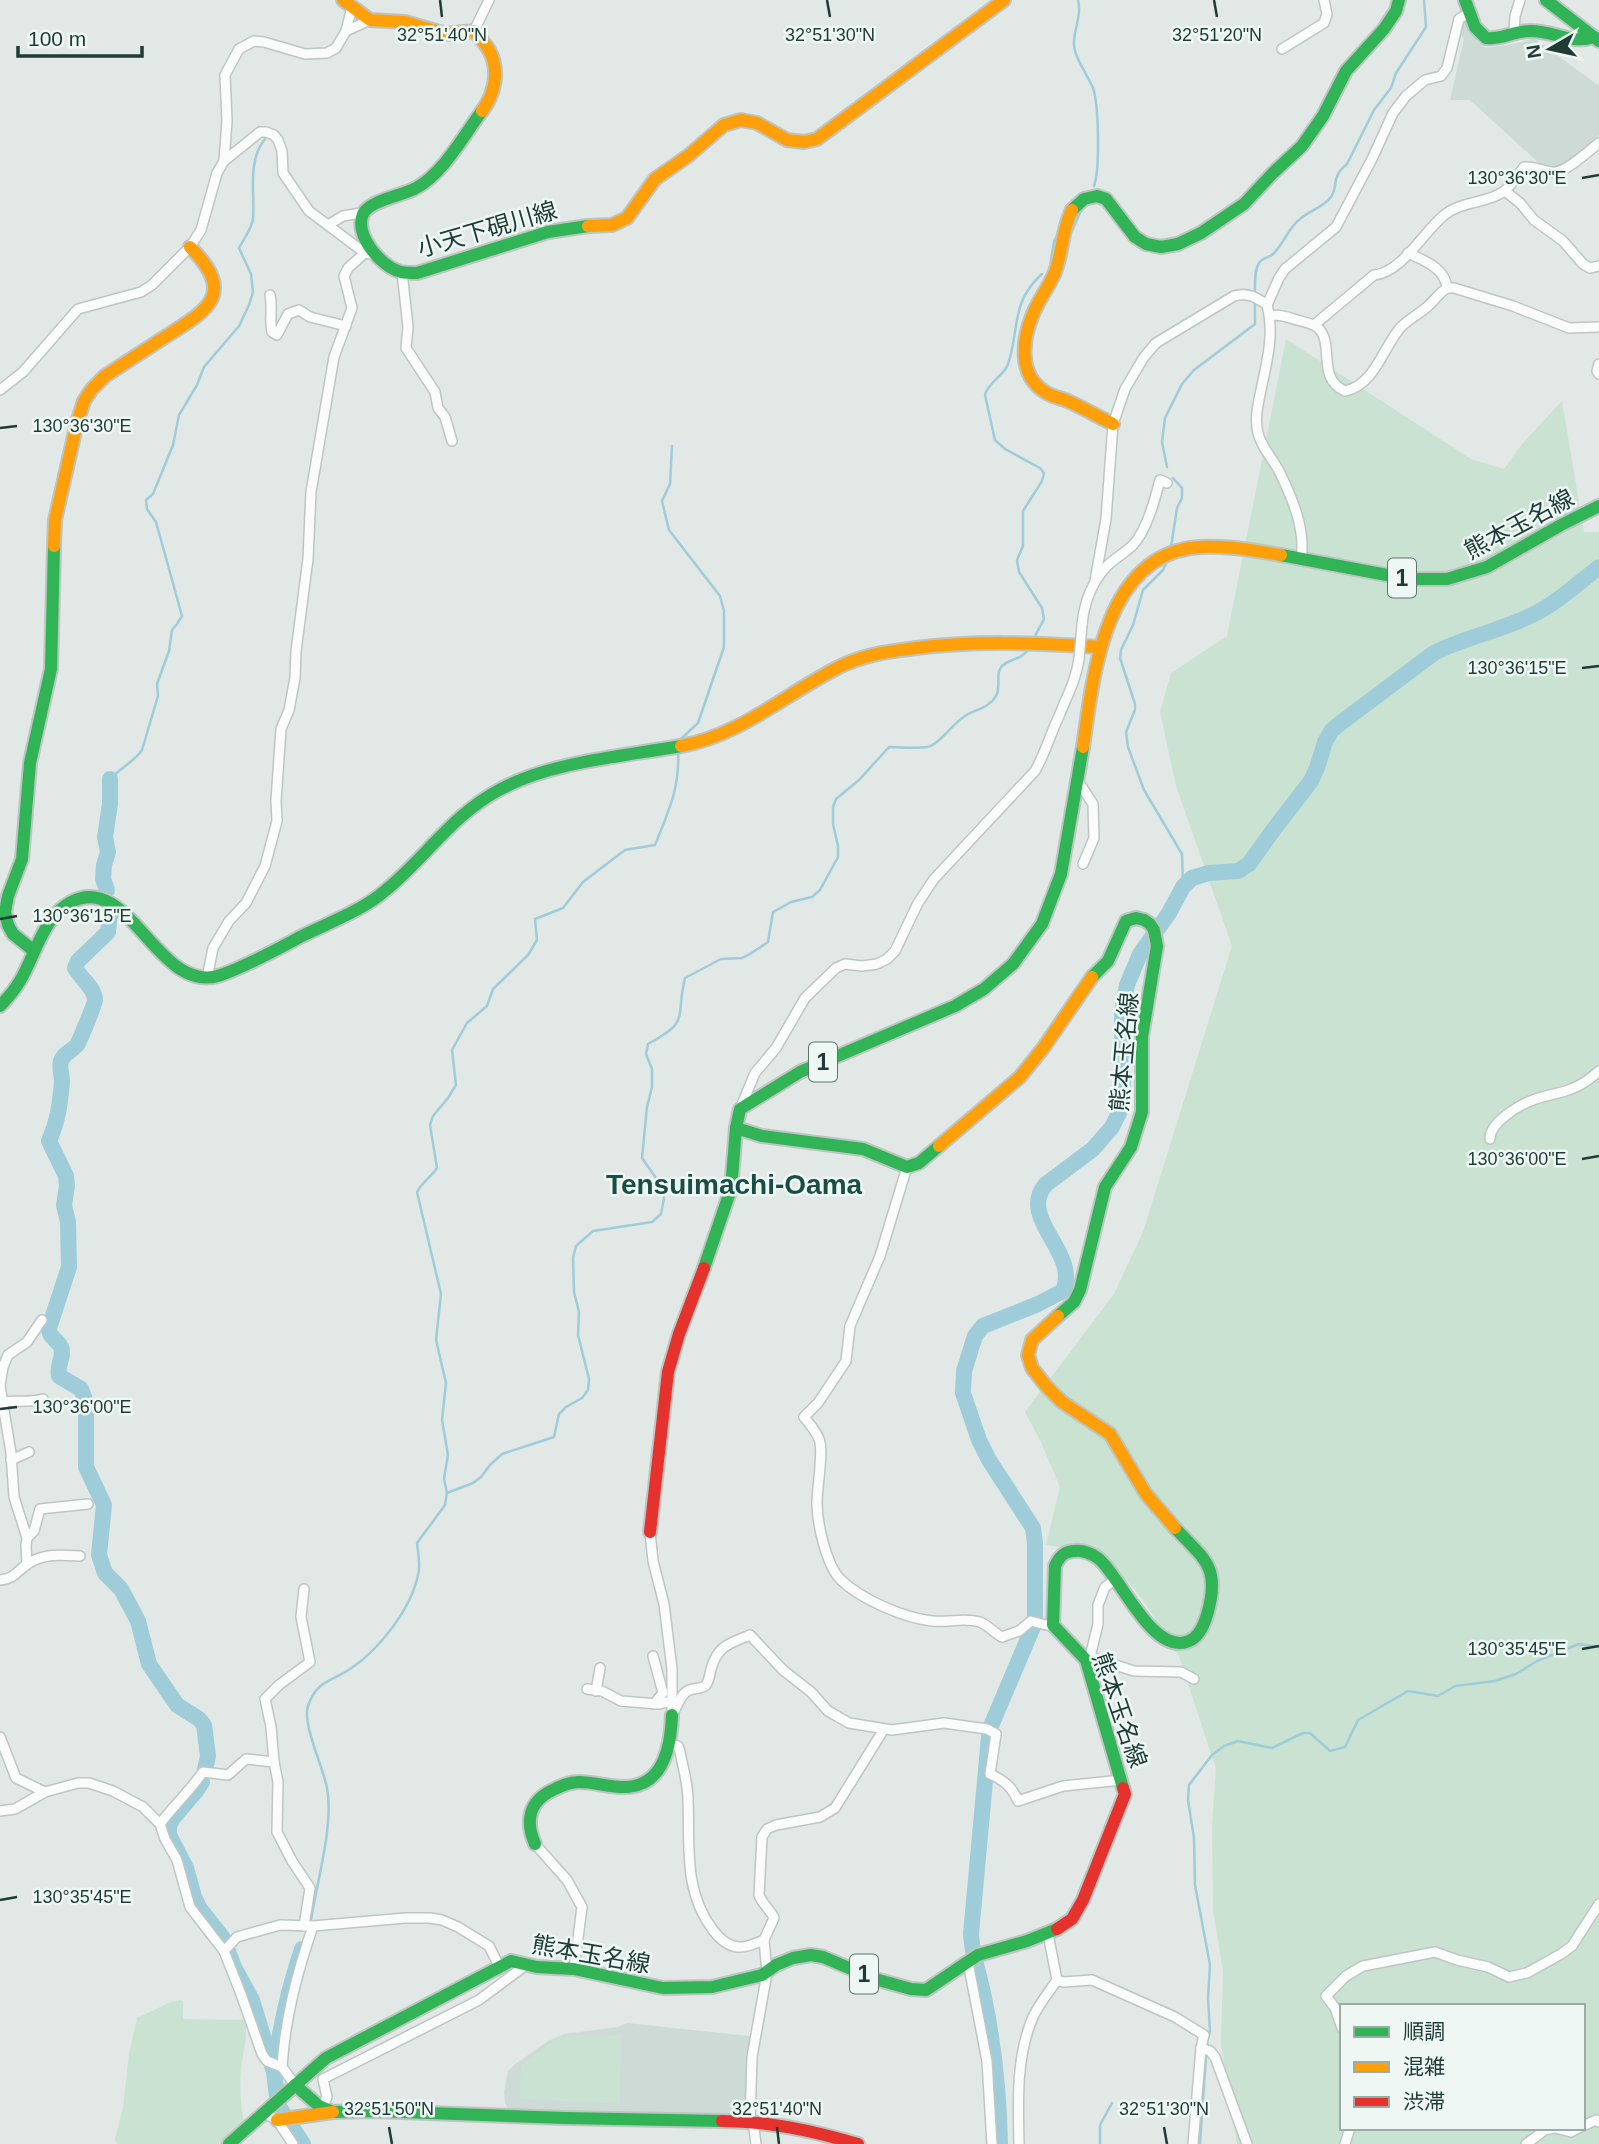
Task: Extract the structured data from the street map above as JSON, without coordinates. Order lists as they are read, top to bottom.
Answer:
{
  "streets": {
    "main road": ["小天下硯川線", "熊本玉名線", "1"]
  },
  "districts": ["Tensuimachi-Oama"],
  "legend": ["順調", "混雑", "渋滞"],
  "scale_bar": "100 m",
  "north": "left",
  "coordinates": [
    "32°51'40\"N",
    "32°51'30\"N",
    "32°51'20\"N",
    "130°36'30\"E",
    "130°36'15\"E",
    "130°36'00\"E",
    "130°35'45\"E",
    "32°51'50\"N"
  ]
}
